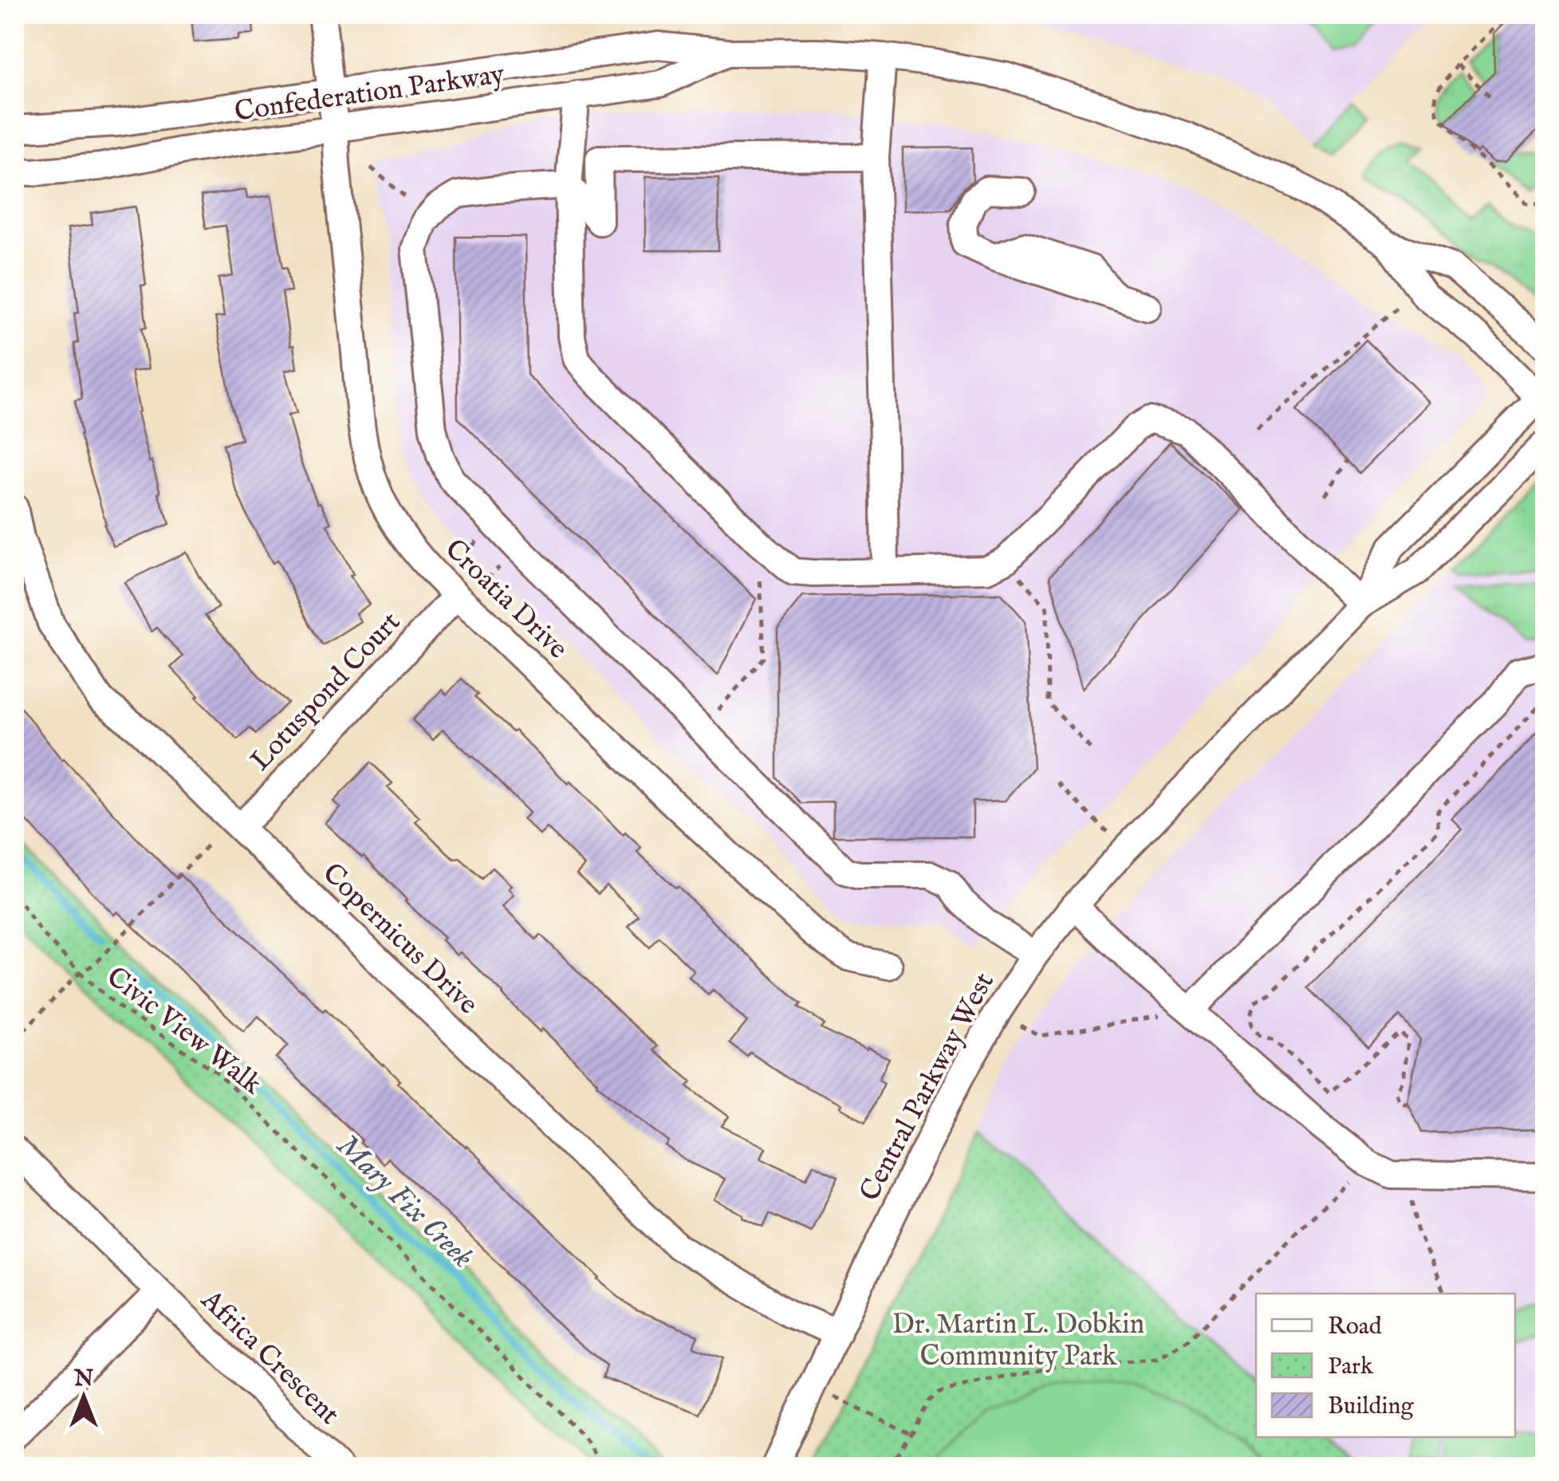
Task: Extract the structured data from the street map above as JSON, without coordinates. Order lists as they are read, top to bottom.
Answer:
{
  "streets": {
    "street": [
      "Confederation Parkway",
      "Croatia Drive",
      "Lotuspond Court",
      "Copernicus Drive",
      "Central Parkway West",
      "Africa Crescent"
    ],
    "path": ["Civic View Walk"]
  },
  "crossings": [
    ["Confederation Parkway", "Croatia Drive"],
    ["Confederation Parkway", "Central Parkway West"],
    ["Croatia Drive", "Lotuspond Court"],
    ["Lotuspond Court", "Copernicus Drive"],
    ["Copernicus Drive", "Central Parkway West"]
  ],
  "water": ["Mary Fix Creek"],
  "parks": ["Dr. Martin L. Dobkin Community Park"],
  "legend": ["Road", "Park", "Building"],
  "north": "top"
}
